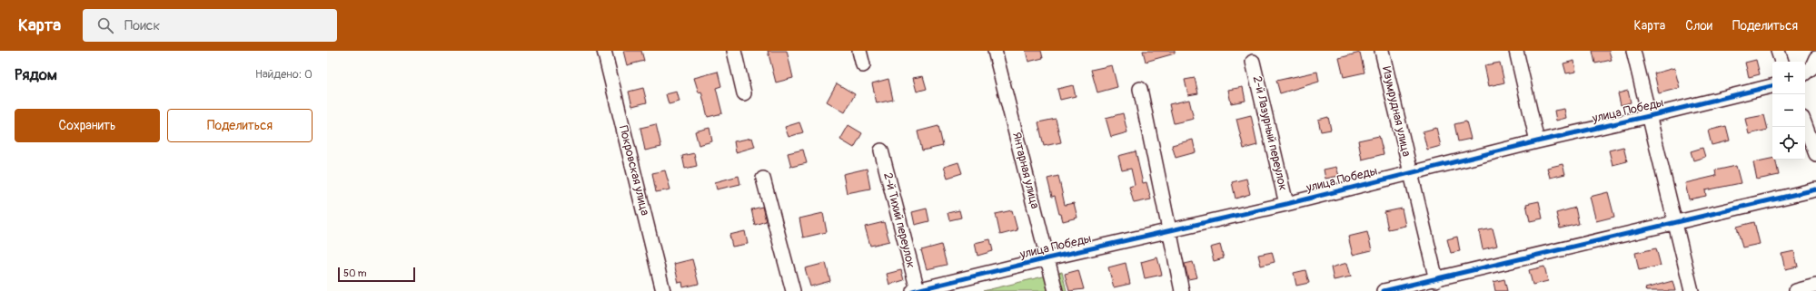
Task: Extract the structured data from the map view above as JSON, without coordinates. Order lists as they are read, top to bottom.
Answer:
{
  "streets": {
    "street": [
      "улица Победы",
      "Изумрудная улица",
      "2-й Лазурный переулок",
      "Покровская улица",
      "Янтарная улица",
      "2-й Тихий переулок"
    ]
  },
  "crossings": [
    ["улица Победы", "Изумрудная улица"],
    ["улица Победы", "2-й Лазурный переулок"],
    ["улица Победы", "Янтарная улица"],
    ["улица Победы", "2-й Тихий переулок"]
  ],
  "scale_bar": "50 m",
  "page": {
    "header": "Карта",
    "search": "Поиск",
    "nav": ["Карта", "Слои", "Поделиться"],
    "heading": ["Рядом", "Найдено: 0"],
    "map_buttons": ["+", "−"],
    "buttons": ["Сохранить", "Поделиться"],
    "scale": "50 m"
  }
}
